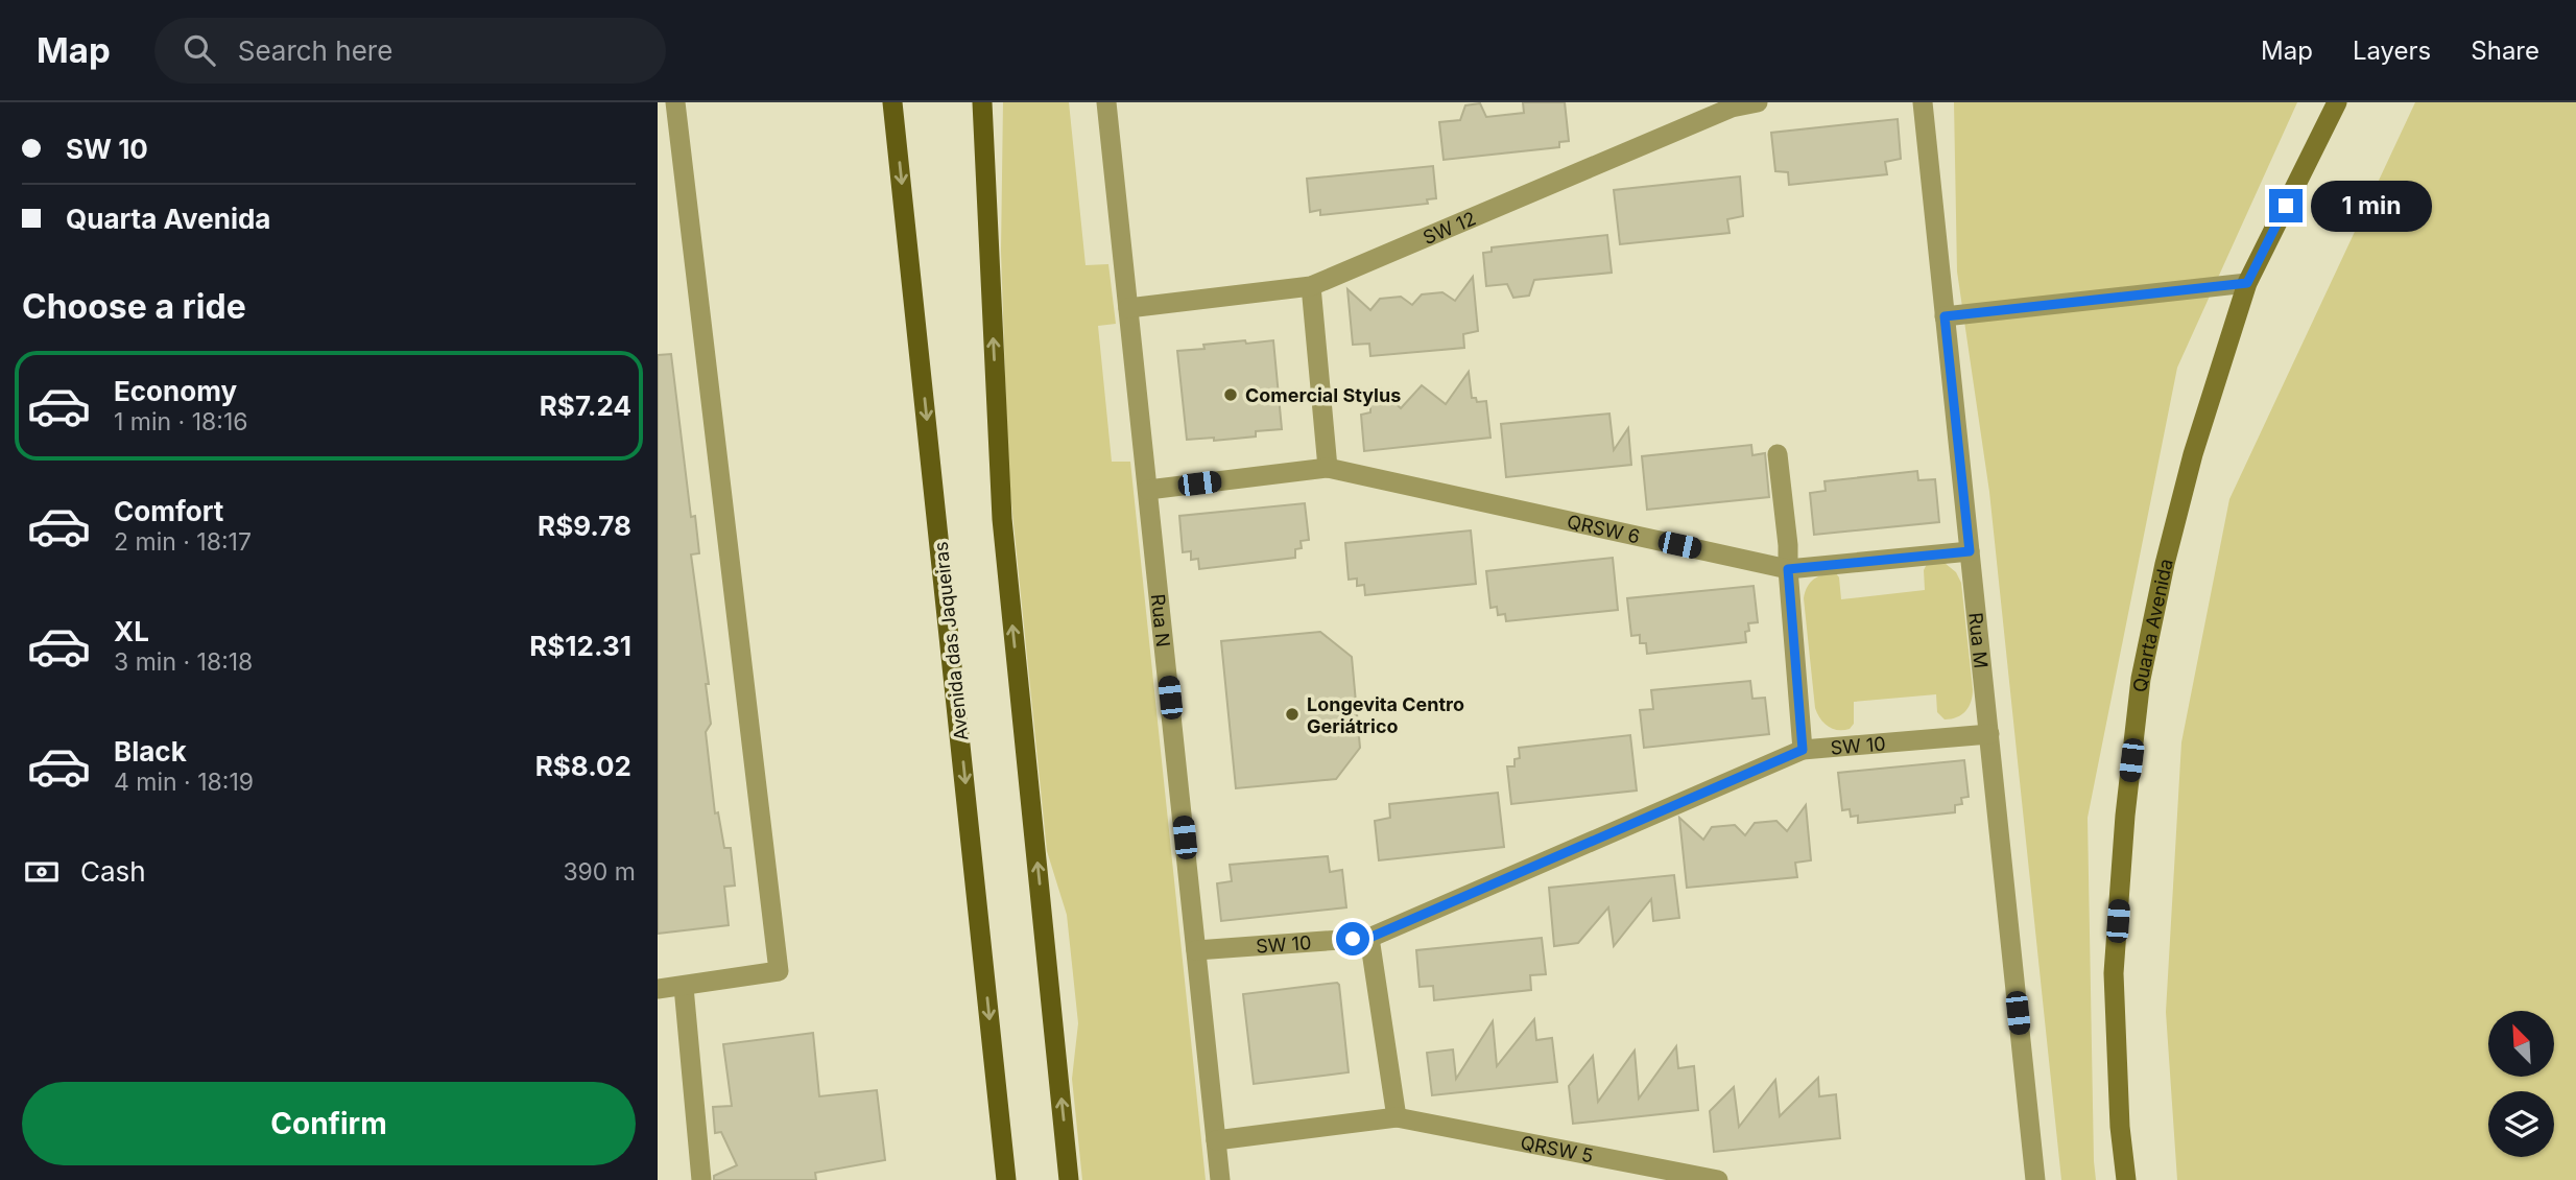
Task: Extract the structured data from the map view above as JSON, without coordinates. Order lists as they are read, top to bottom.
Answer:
{
  "streets": {
    "main road": ["Quarta Avenida", "Avenida das Jaqueiras"],
    "street": [
      "SW 12",
      "QRSW 6",
      "Rua N",
      "Rua M",
      "SW 10",
      "QRSW 5"
    ]
  },
  "crossings": [
    ["SW 12", "Rua N"],
    ["QRSW 6", "Rua N"],
    ["QRSW 6", "Rua M"],
    ["Rua N", "SW 10"],
    ["Rua N", "QRSW 5"],
    ["Rua M", "SW 10"]
  ],
  "places": ["Comercial Stylus", "Longevita Centro Geriátrico"],
  "north": "top left",
  "page": {
    "header": "Map",
    "search": "Search here",
    "nav": ["Map", "Layers", "Share"],
    "banner": ["SW 10", "Quarta Avenida"],
    "bubble": "1 min",
    "heading": "Choose a ride",
    "list": [
      {
        "name": "Economy",
        "note": "1 min · 18:16",
        "value": "R$7.24"
      },
      {
        "name": "Comfort",
        "note": "2 min · 18:17",
        "value": "R$9.78"
      },
      {
        "name": "XL",
        "note": "3 min · 18:18",
        "value": "R$12.31"
      },
      {
        "name": "Black",
        "note": "4 min · 18:19",
        "value": "R$8.02"
      }
    ],
    "pay": ["Cash", "390 m"],
    "buttons": "Confirm"
  }
}
